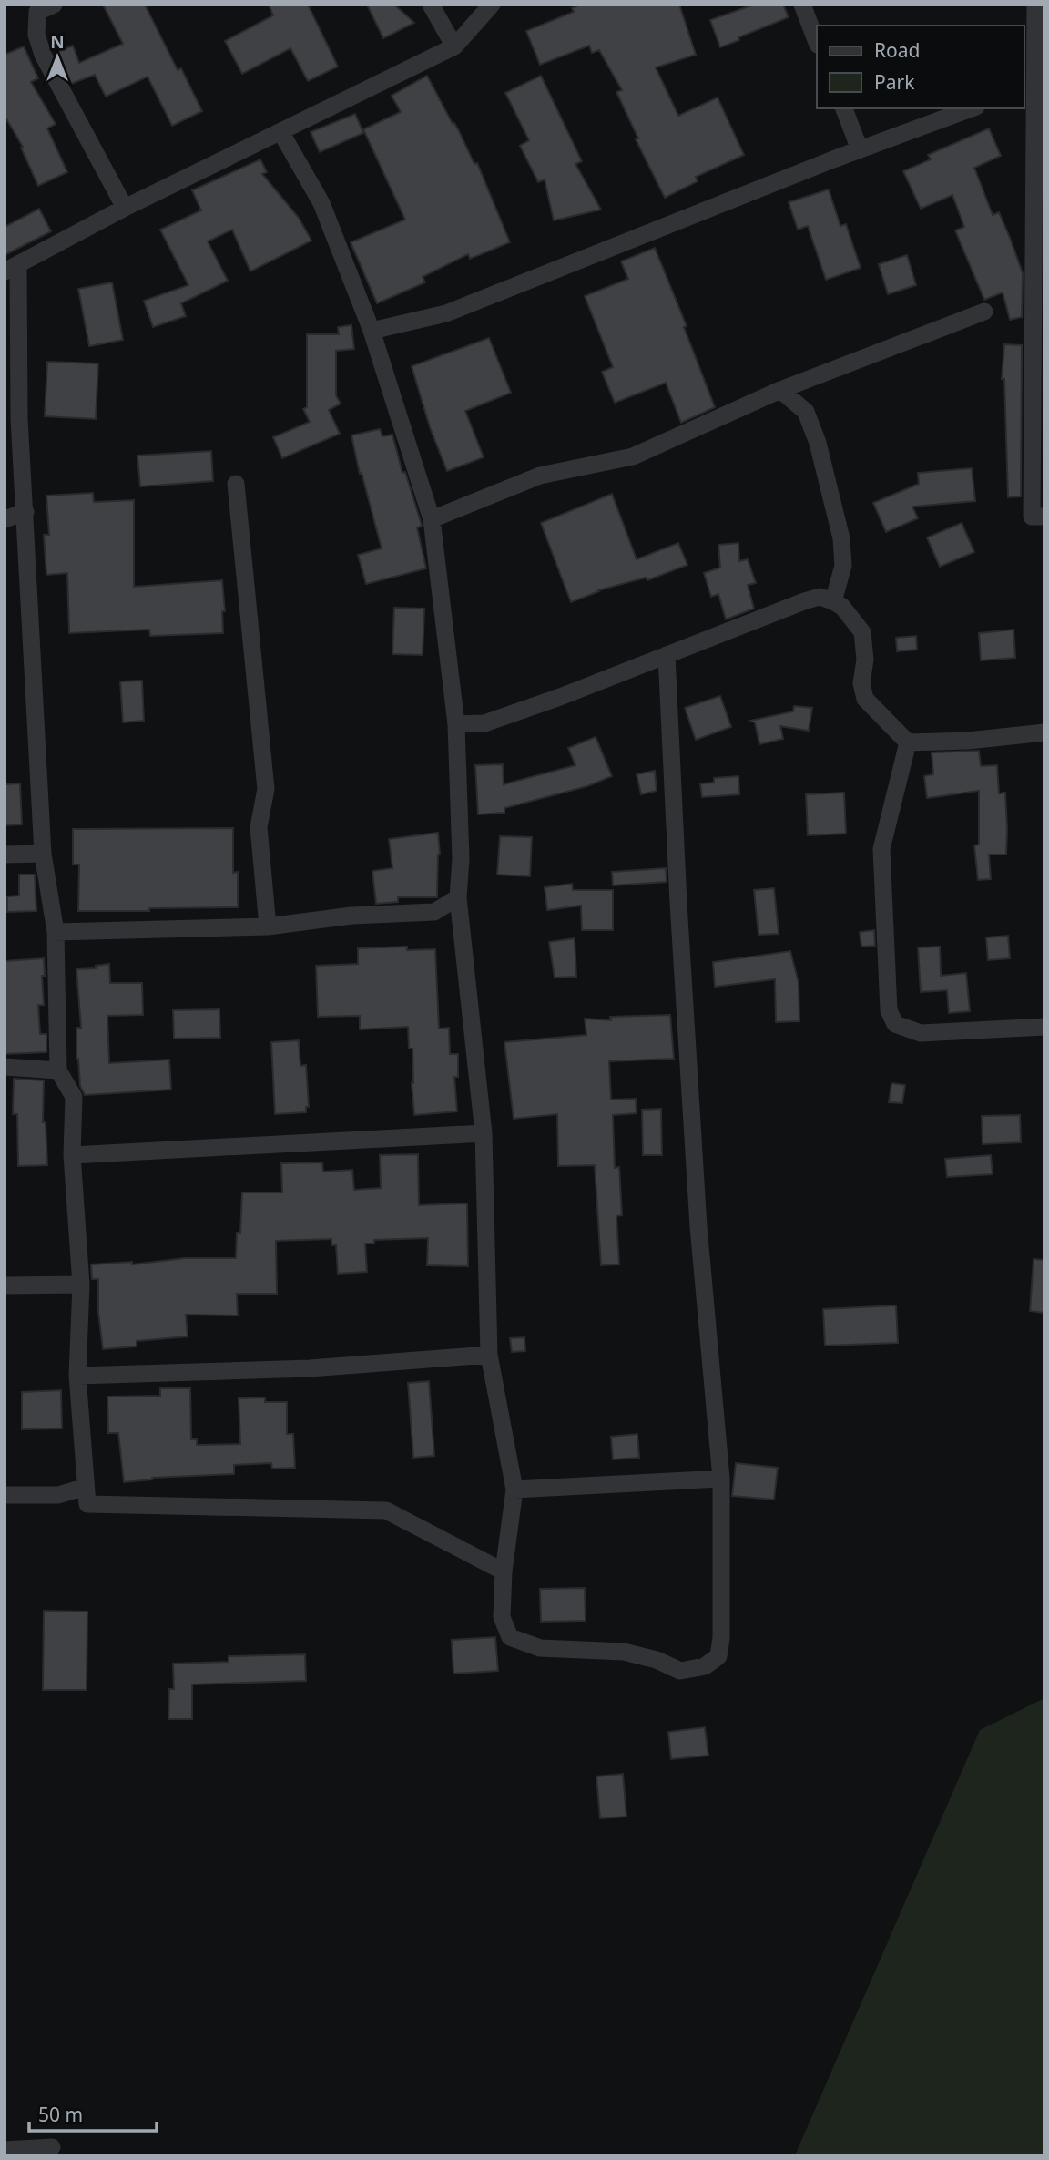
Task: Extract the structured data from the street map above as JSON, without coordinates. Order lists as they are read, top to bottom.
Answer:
{
  "legend": ["Road", "Park"],
  "scale_bar": "50 m",
  "north": "top"
}
